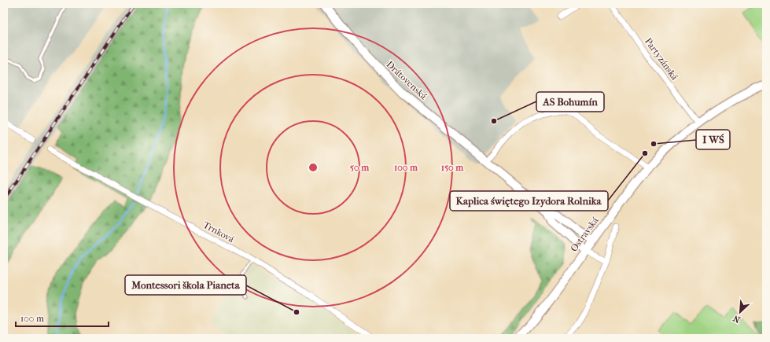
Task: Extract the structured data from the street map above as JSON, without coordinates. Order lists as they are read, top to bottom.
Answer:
{
  "streets": {
    "street": [
      "Partyzánská",
      "Drátovenská",
      "Trnková",
      "Ostravská"
    ]
  },
  "crossings": [
    ["Partyzánská", "Ostravská"],
    ["Drátovenská", "Ostravská"]
  ],
  "places": [
    "AS Bohumín",
    "I WŚ",
    "Kaplica świętego Izydora Rolnika",
    "Montessori škola Pianeta"
  ],
  "scale_bar": "100 m",
  "north": "bottom left",
  "rings": ["50 m", "100 m", "150 m"]
}
